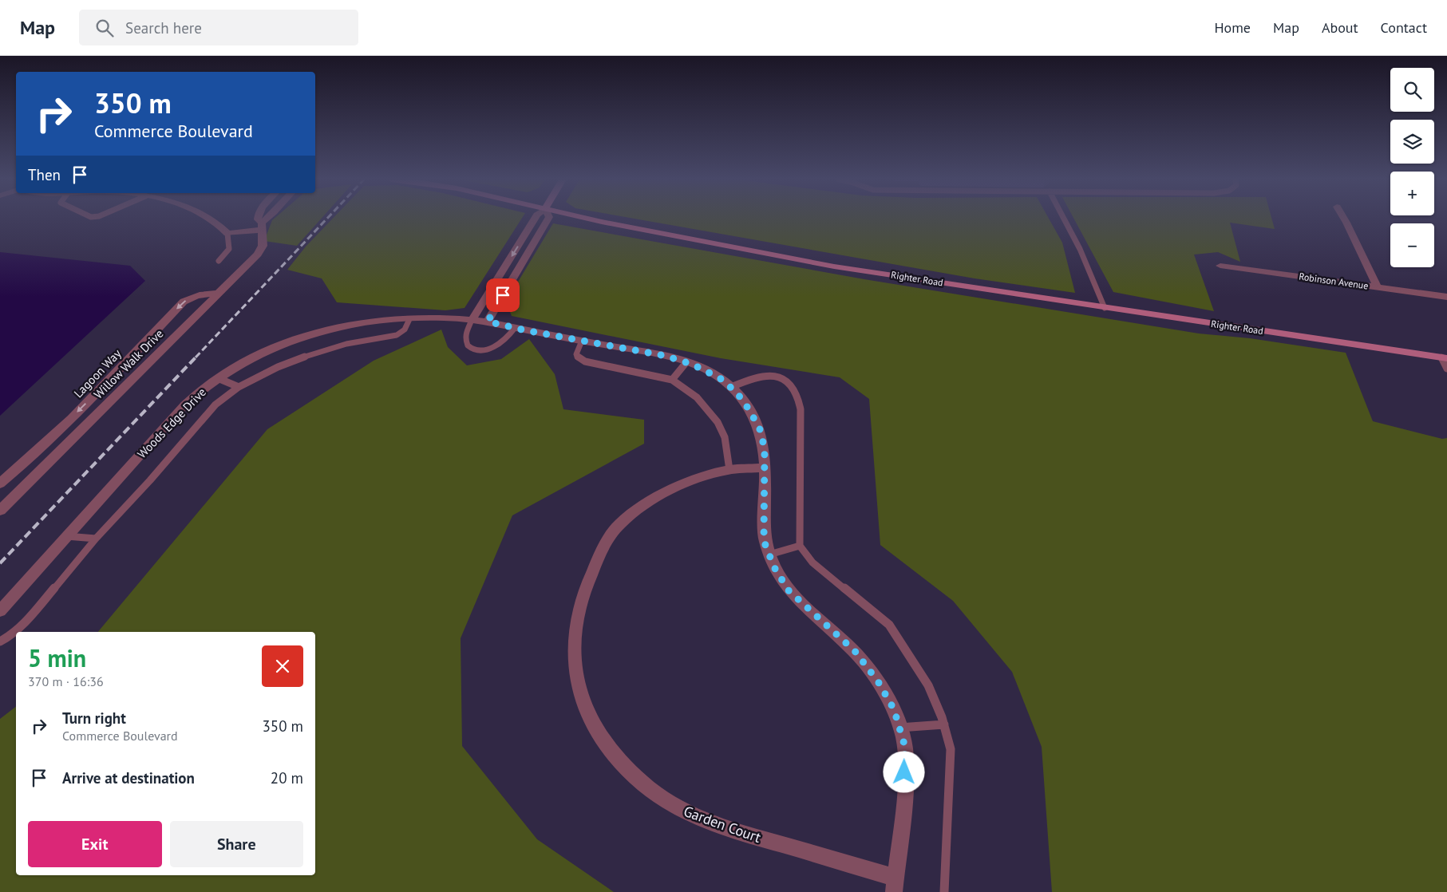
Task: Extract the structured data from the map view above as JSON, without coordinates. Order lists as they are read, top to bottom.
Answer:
{
  "streets": {
    "street": [
      "Righter Road",
      "Robinson Avenue",
      "Willow Walk Drive",
      "Lagoon Way",
      "Woods Edge Drive",
      "Garden Court"
    ]
  },
  "crossings": [
    ["Willow Walk Drive", "Lagoon Way"],
    ["Woods Edge Drive", "Garden Court"]
  ],
  "one_way": ["Lagoon Way"],
  "page": {
    "header": "Map",
    "search": "Search here",
    "nav": [
      "Home",
      "Map",
      "About",
      "Contact"
    ],
    "map_buttons": ["+", "−"],
    "turn": ["350 m", "Commerce Boulevard"],
    "then": "Then",
    "heading": ["5 min", "370 m · 16:36"],
    "list": [
      {
        "name": "Turn right",
        "note": "Commerce Boulevard",
        "value": "350 m"
      },
      {
        "name": "Arrive at destination",
        "value": "20 m"
      }
    ],
    "buttons": ["Exit", "Share"]
  }
}
